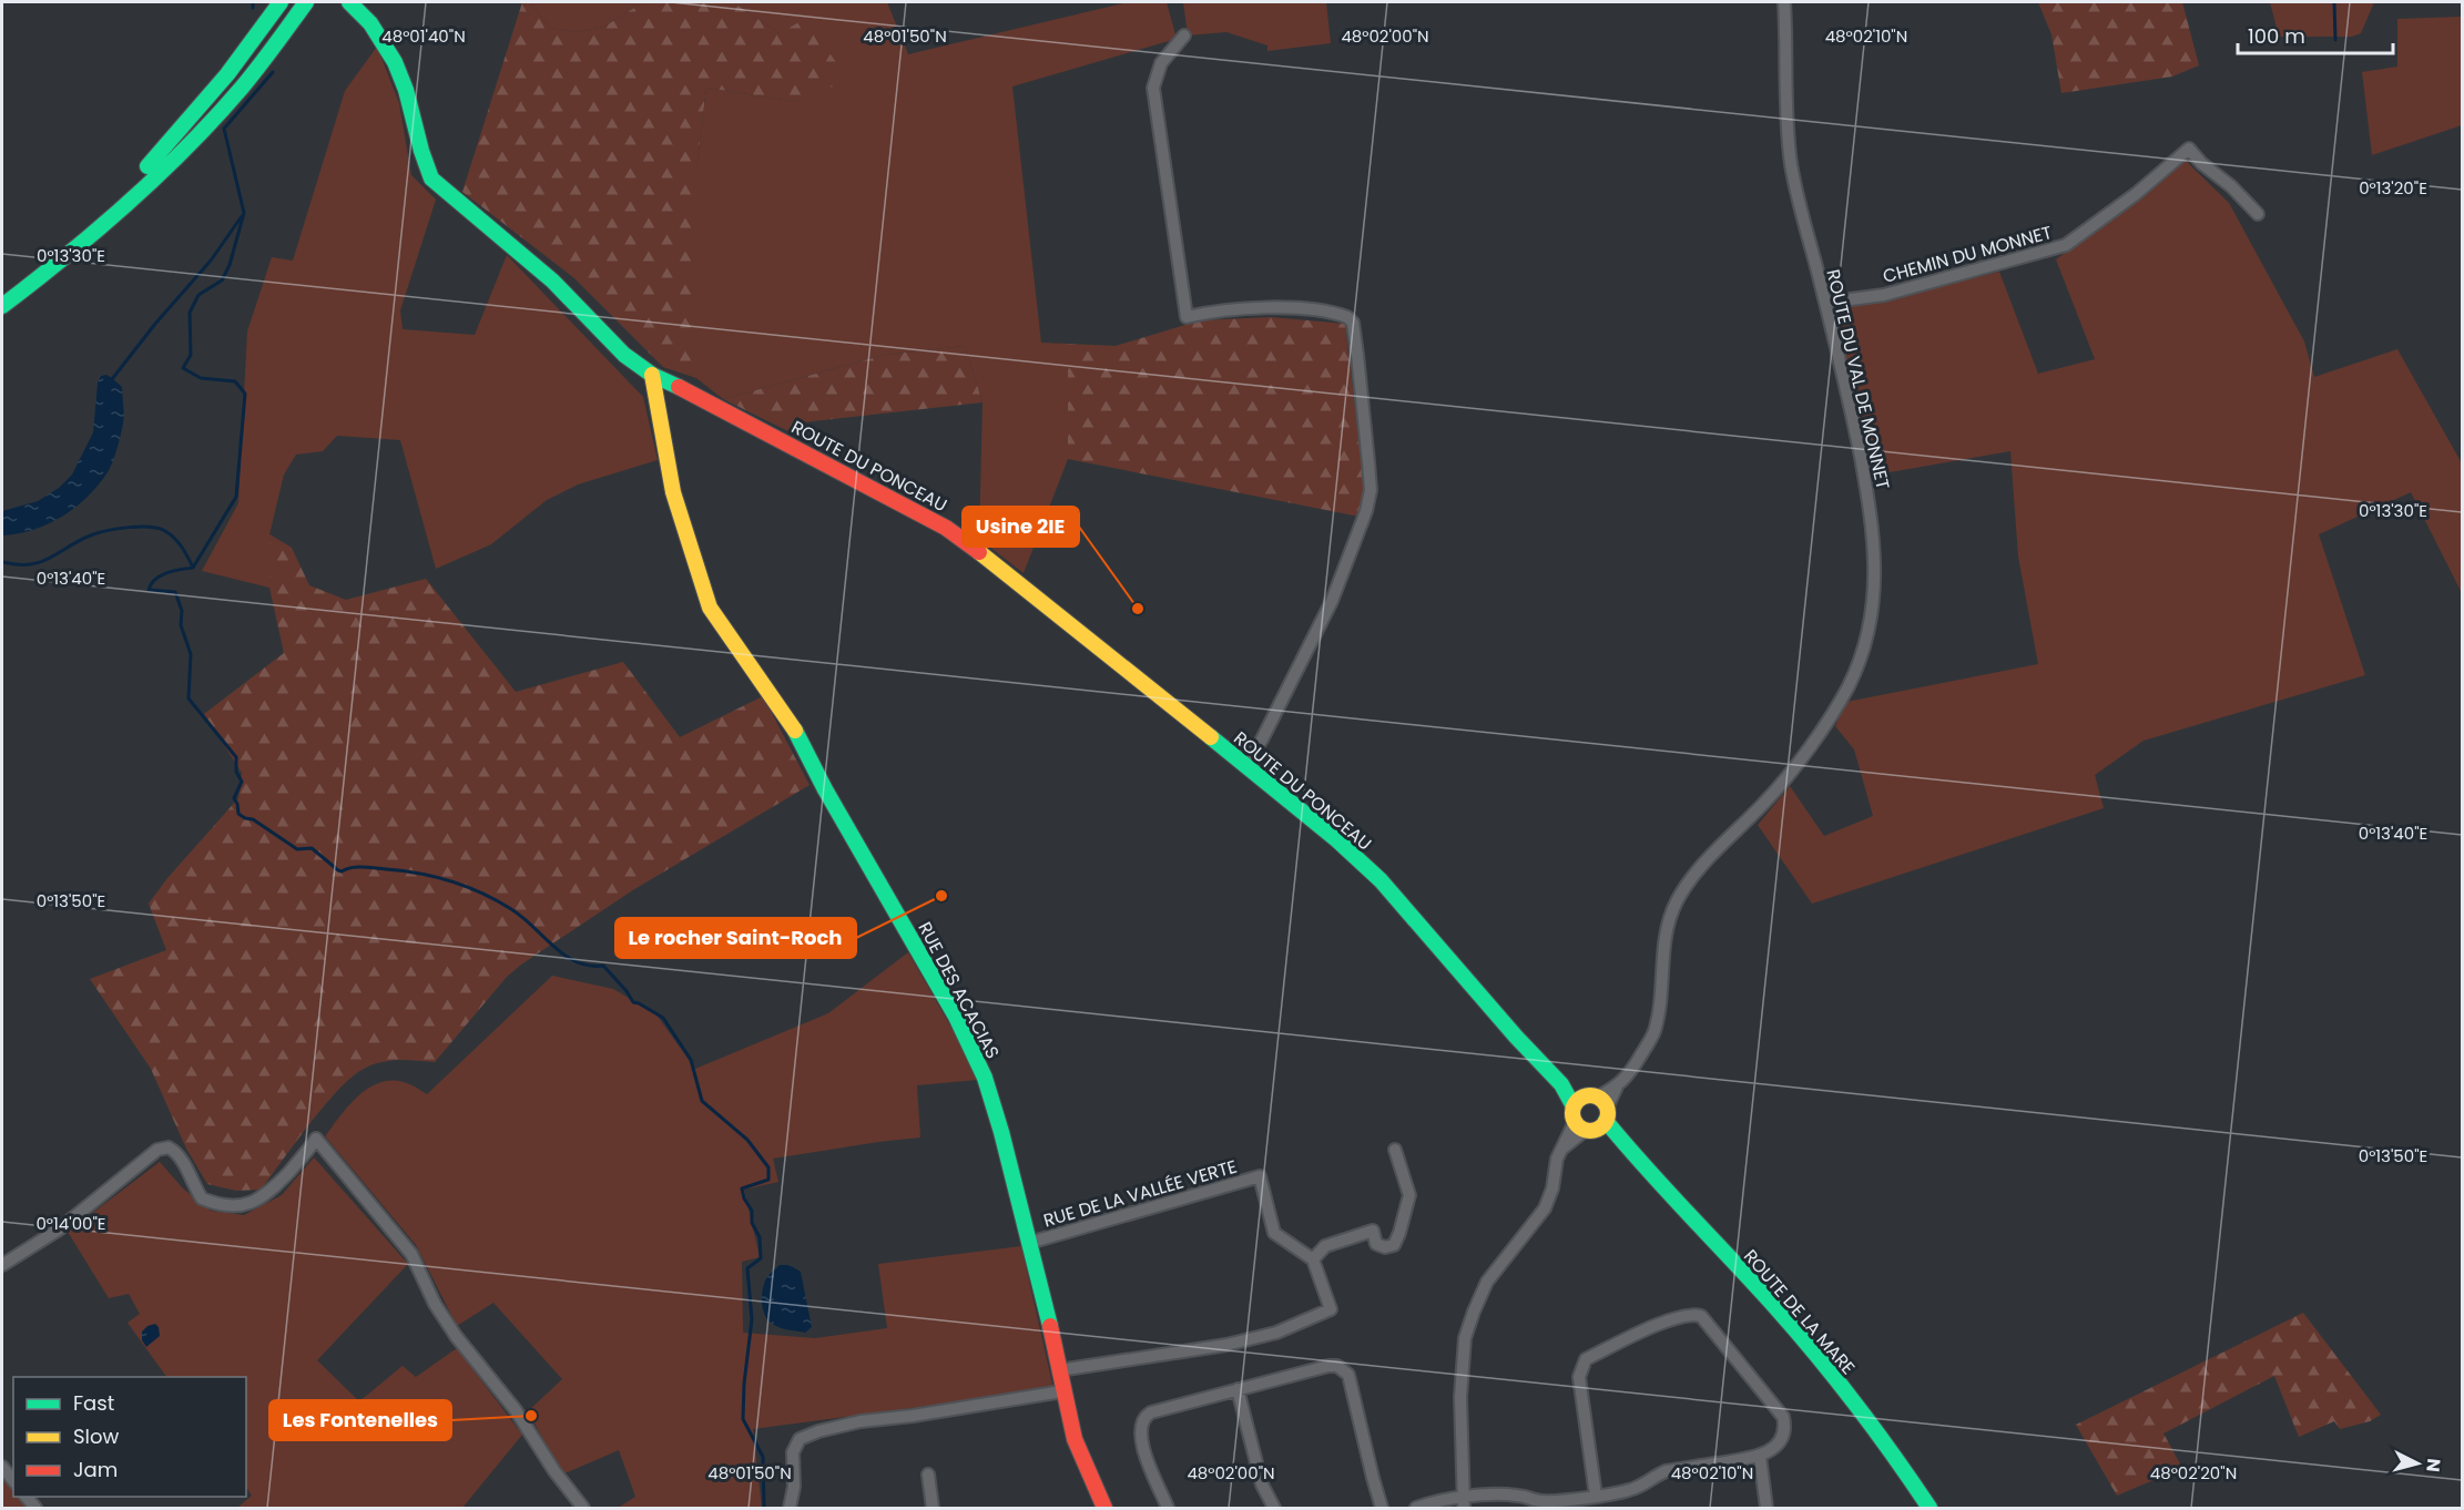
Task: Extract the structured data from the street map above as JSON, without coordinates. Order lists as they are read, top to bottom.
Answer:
{
  "streets": {
    "main road": ["ROUTE DU PONCEAU", "RUE DES ACACIAS", "ROUTE DE LA MARE"],
    "street": ["CHEMIN DU MONNET", "ROUTE DU VAL DE MONNET", "RUE DE LA VALLÉE VERTE"]
  },
  "crossings": [
    ["CHEMIN DU MONNET", "ROUTE DU VAL DE MONNET"],
    ["ROUTE DU VAL DE MONNET", "ROUTE DU PONCEAU"],
    ["ROUTE DU VAL DE MONNET", "ROUTE DE LA MARE"],
    ["ROUTE DU PONCEAU", "RUE DES ACACIAS"],
    ["ROUTE DU PONCEAU", "ROUTE DE LA MARE"],
    ["RUE DES ACACIAS", "RUE DE LA VALLÉE VERTE"]
  ],
  "places": ["Usine 2IE", "Le rocher Saint-Roch", "Les Fontenelles"],
  "legend": ["Fast", "Slow", "Jam"],
  "scale_bar": "100 m",
  "north": "right",
  "coordinates": [
    "48°01'40\"N",
    "48°01'50\"N",
    "48°02'00\"N",
    "48°02'10\"N",
    "0°13'20\"E",
    "0°13'30\"E",
    "0°13'40\"E",
    "0°13'50\"E",
    "0°14'00\"E",
    "48°02'20\"N"
  ]
}
